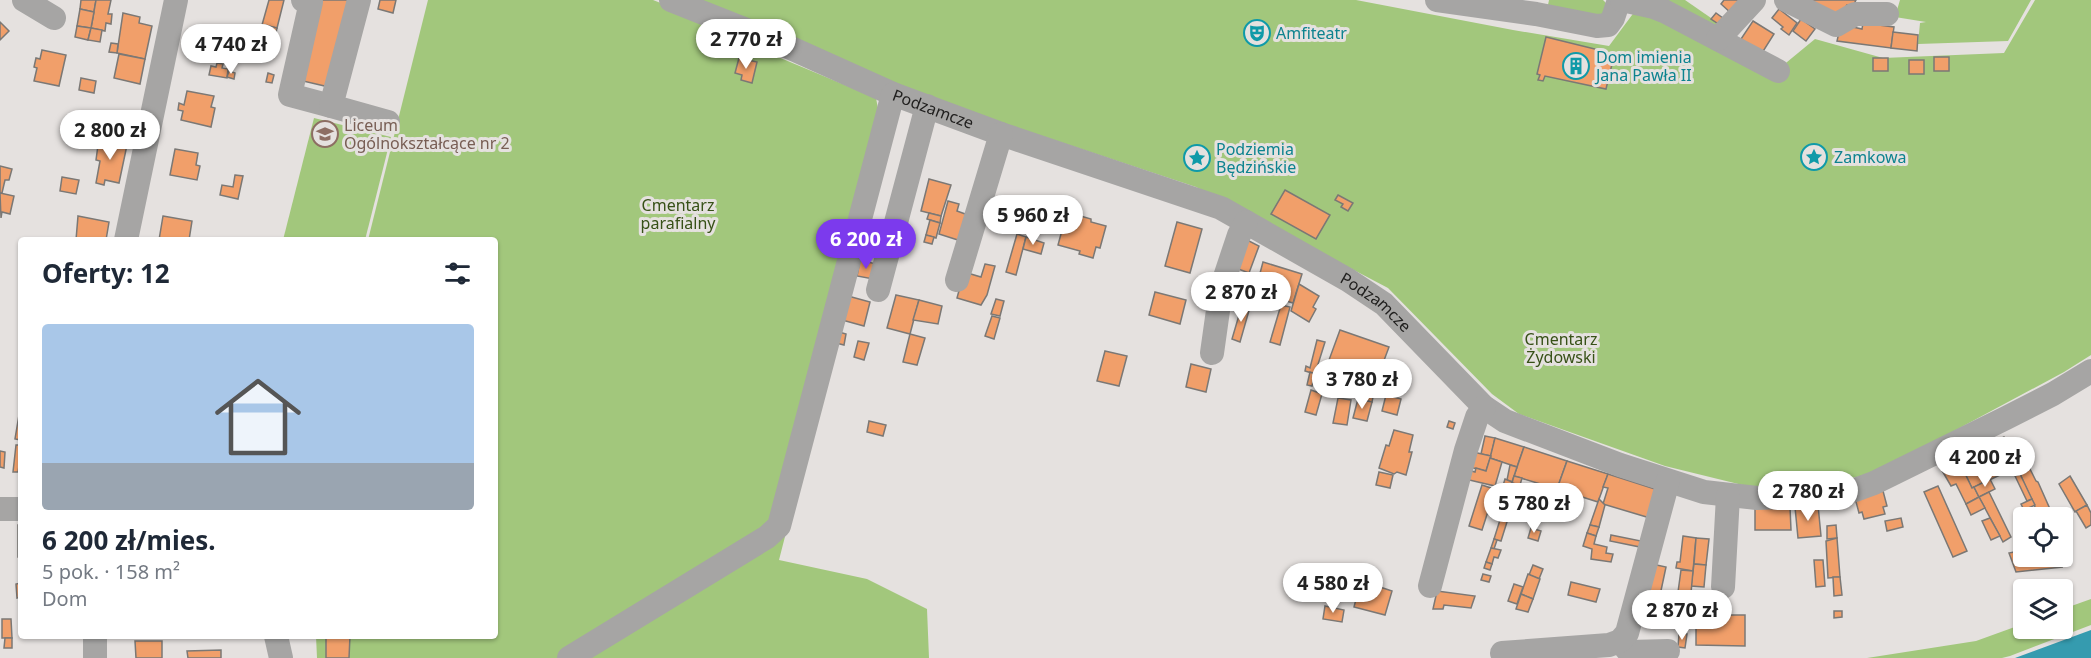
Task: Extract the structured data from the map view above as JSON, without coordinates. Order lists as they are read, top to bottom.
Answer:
{
  "streets": {
    "street": ["Podzamcze"]
  },
  "parks": ["Cmentarz parafialny", "Cmentarz Żydowski"],
  "places": {
    "theatre": ["Amfiteatr"],
    "building": ["Dom imienia Jana Pawła II"],
    "school or university": ["Liceum Ogólnokształcące nr 2"],
    "place": ["Zamkowa", "Podziemia Będzińskie"]
  },
  "page": {
    "price": [
      "2 770 zł",
      "4 740 zł",
      "2 800 zł",
      "5 960 zł",
      "6 200 zł",
      "2 870 zł",
      "3 780 zł",
      "4 200 zł",
      "2 780 zł",
      "5 780 zł",
      "4 580 zł",
      "2 870 zł"
    ],
    "heading": "Oferty: 12",
    "list": [
      {
        "name": "6 200 zł/mies.",
        "note": "5 pok. · 158 m² · Dom"
      }
    ]
  }
}
